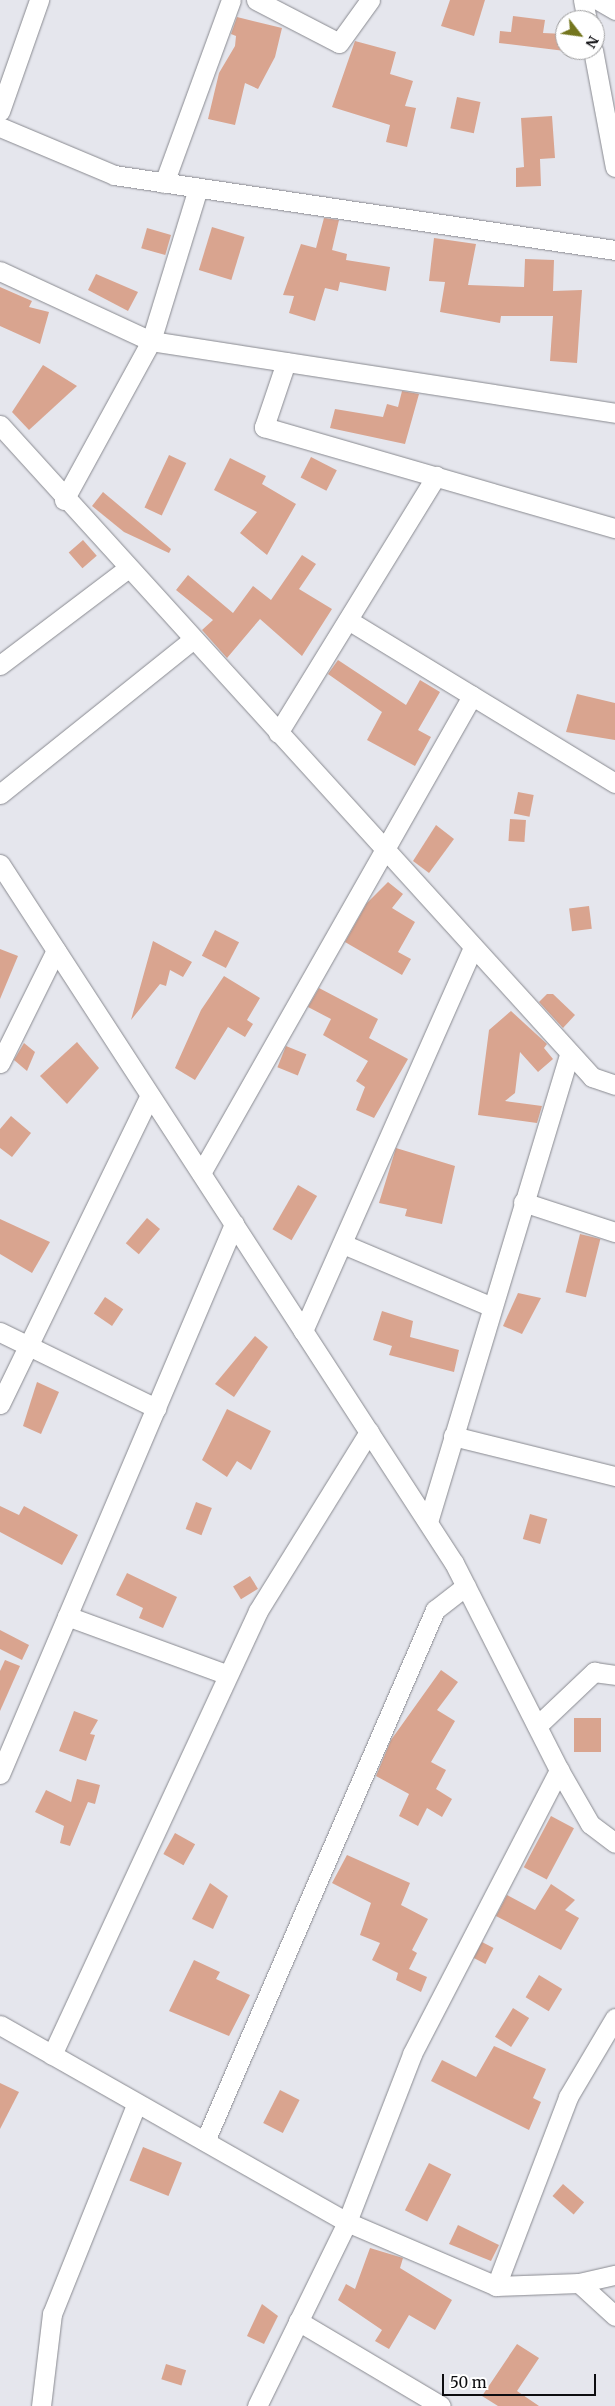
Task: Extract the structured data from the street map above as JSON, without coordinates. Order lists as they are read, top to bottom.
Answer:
{
  "scale_bar": "50 m",
  "north": "bottom right"
}
